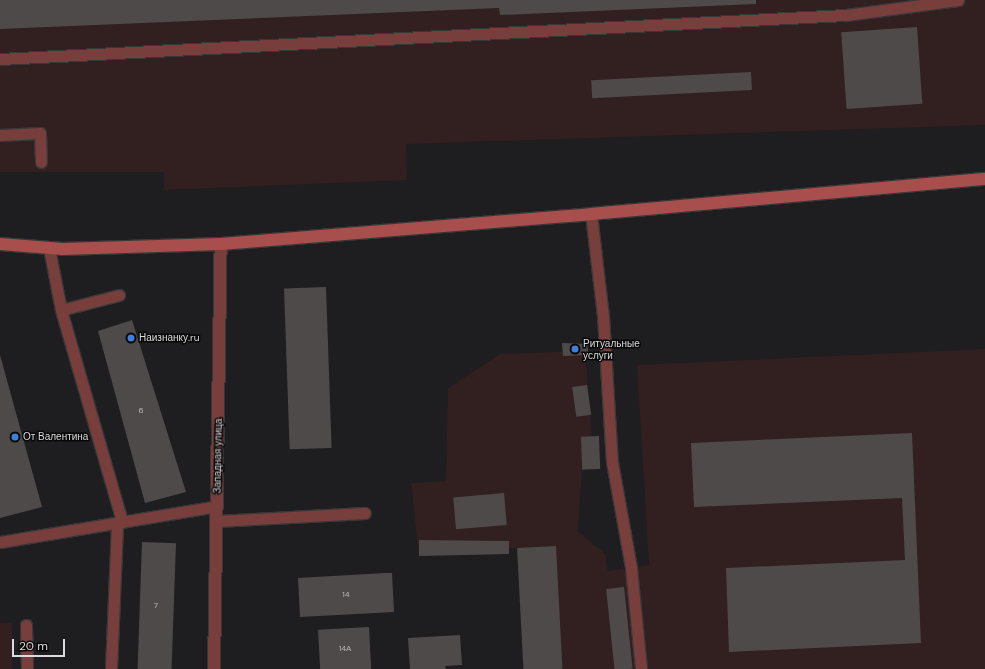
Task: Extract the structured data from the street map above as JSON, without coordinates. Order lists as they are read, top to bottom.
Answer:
{
  "streets": {
    "street": ["Западная улица"]
  },
  "places": ["Наизнанку.ru", "Ритуальные услуги", "От Валентина"],
  "house_numbers": [
    "6",
    "14",
    "7",
    "14А"
  ],
  "scale_bar": "20 m"
}
